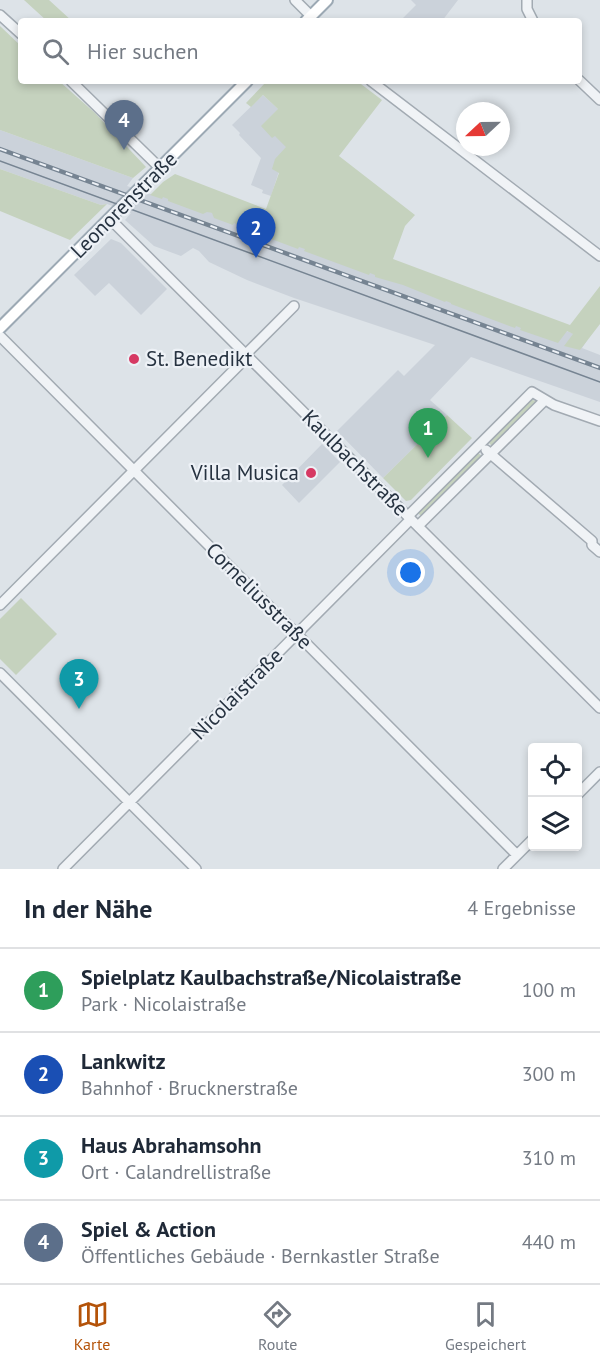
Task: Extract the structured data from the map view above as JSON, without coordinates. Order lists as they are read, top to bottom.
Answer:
{
  "streets": {
    "main road": ["Leonorenstraße"],
    "street": ["Kaulbachstraße", "Corneliusstraße", "Nicolaistraße"]
  },
  "crossings": [
    ["Leonorenstraße", "Kaulbachstraße"],
    ["Kaulbachstraße", "Nicolaistraße"],
    ["Corneliusstraße", "Nicolaistraße"]
  ],
  "places": ["St. Benedikt", "Villa Musica"],
  "north": "left",
  "page": {
    "search": "Hier suchen",
    "pins": [
      "4",
      "2",
      "1",
      "3"
    ],
    "heading": ["In der Nähe", "4 Ergebnisse"],
    "list": [
      {
        "mark": "1",
        "name": "Spielplatz Kaulbachstraße/Nicolaistraße",
        "note": "Park · Nicolaistraße",
        "value": "100 m"
      },
      {
        "mark": "2",
        "name": "Lankwitz",
        "note": "Bahnhof · Brucknerstraße",
        "value": "300 m"
      },
      {
        "mark": "3",
        "name": "Haus Abrahamsohn",
        "note": "Ort · Calandrellistraße",
        "value": "310 m"
      },
      {
        "mark": "4",
        "name": "Spiel & Action",
        "note": "Öffentliches Gebäude · Bernkastler Straße",
        "value": "440 m"
      }
    ],
    "nav": ["Karte", "Route", "Gespeichert"]
  }
}
